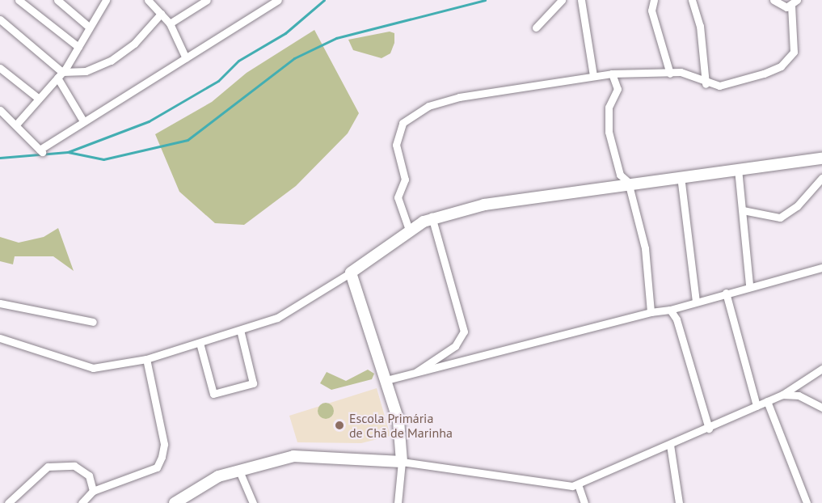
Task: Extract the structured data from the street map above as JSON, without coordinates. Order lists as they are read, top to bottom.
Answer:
{
  "places": ["Escola Primária de Chã de Marinha"]
}
